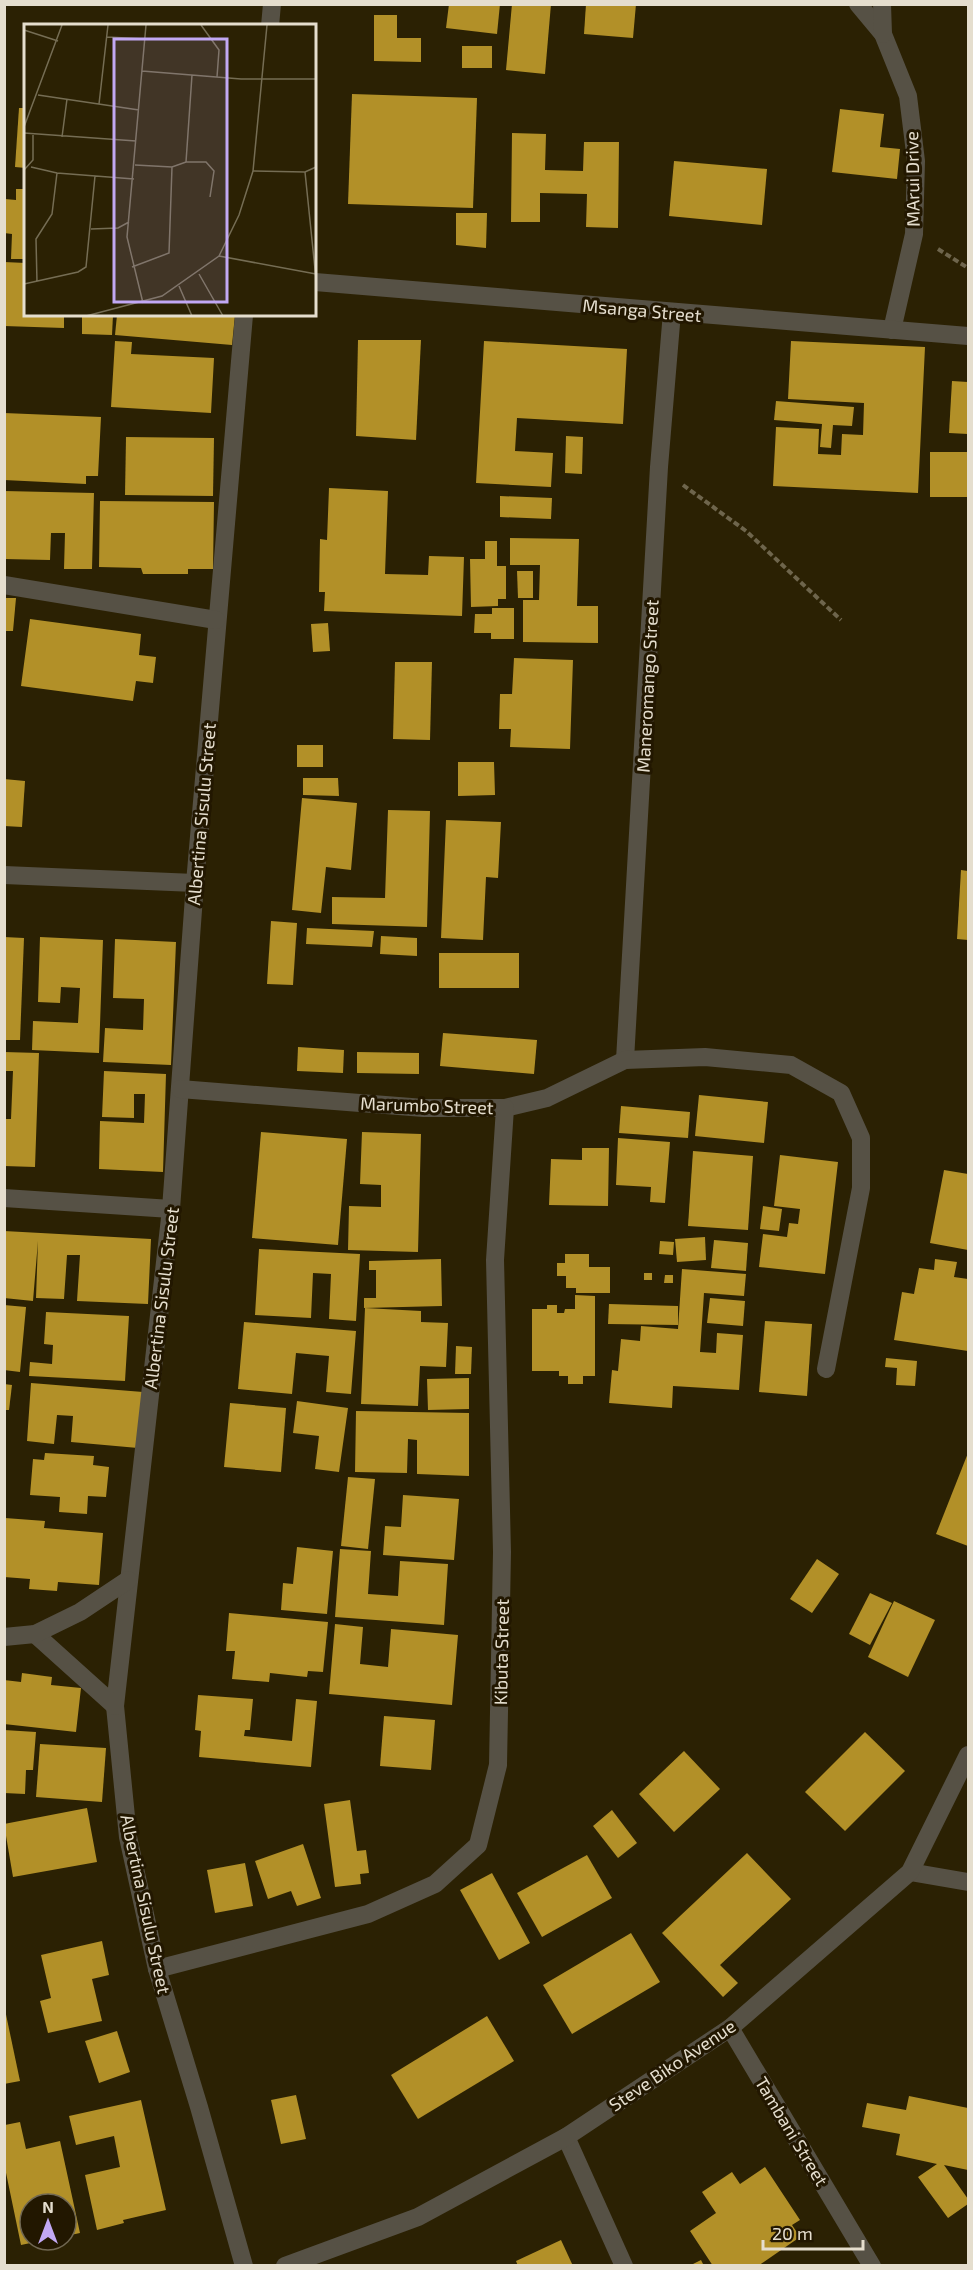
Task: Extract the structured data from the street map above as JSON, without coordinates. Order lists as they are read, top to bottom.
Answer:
{
  "streets": {
    "street": [
      "MArui Drive",
      "Msanga Street",
      "Maneromango Street",
      "Albertina Sisulu Street",
      "Marumbo Street",
      "Kibuta Street",
      "Steve Biko Avenue",
      "Tambani Street"
    ]
  },
  "crossings": [
    ["MArui Drive", "Msanga Street"],
    ["Msanga Street", "Maneromango Street"],
    ["Maneromango Street", "Marumbo Street"],
    ["Albertina Sisulu Street", "Marumbo Street"],
    ["Albertina Sisulu Street", "Kibuta Street"],
    ["Marumbo Street", "Kibuta Street"],
    ["Steve Biko Avenue", "Tambani Street"]
  ],
  "scale_bar": "20 m",
  "north": "top"
}
